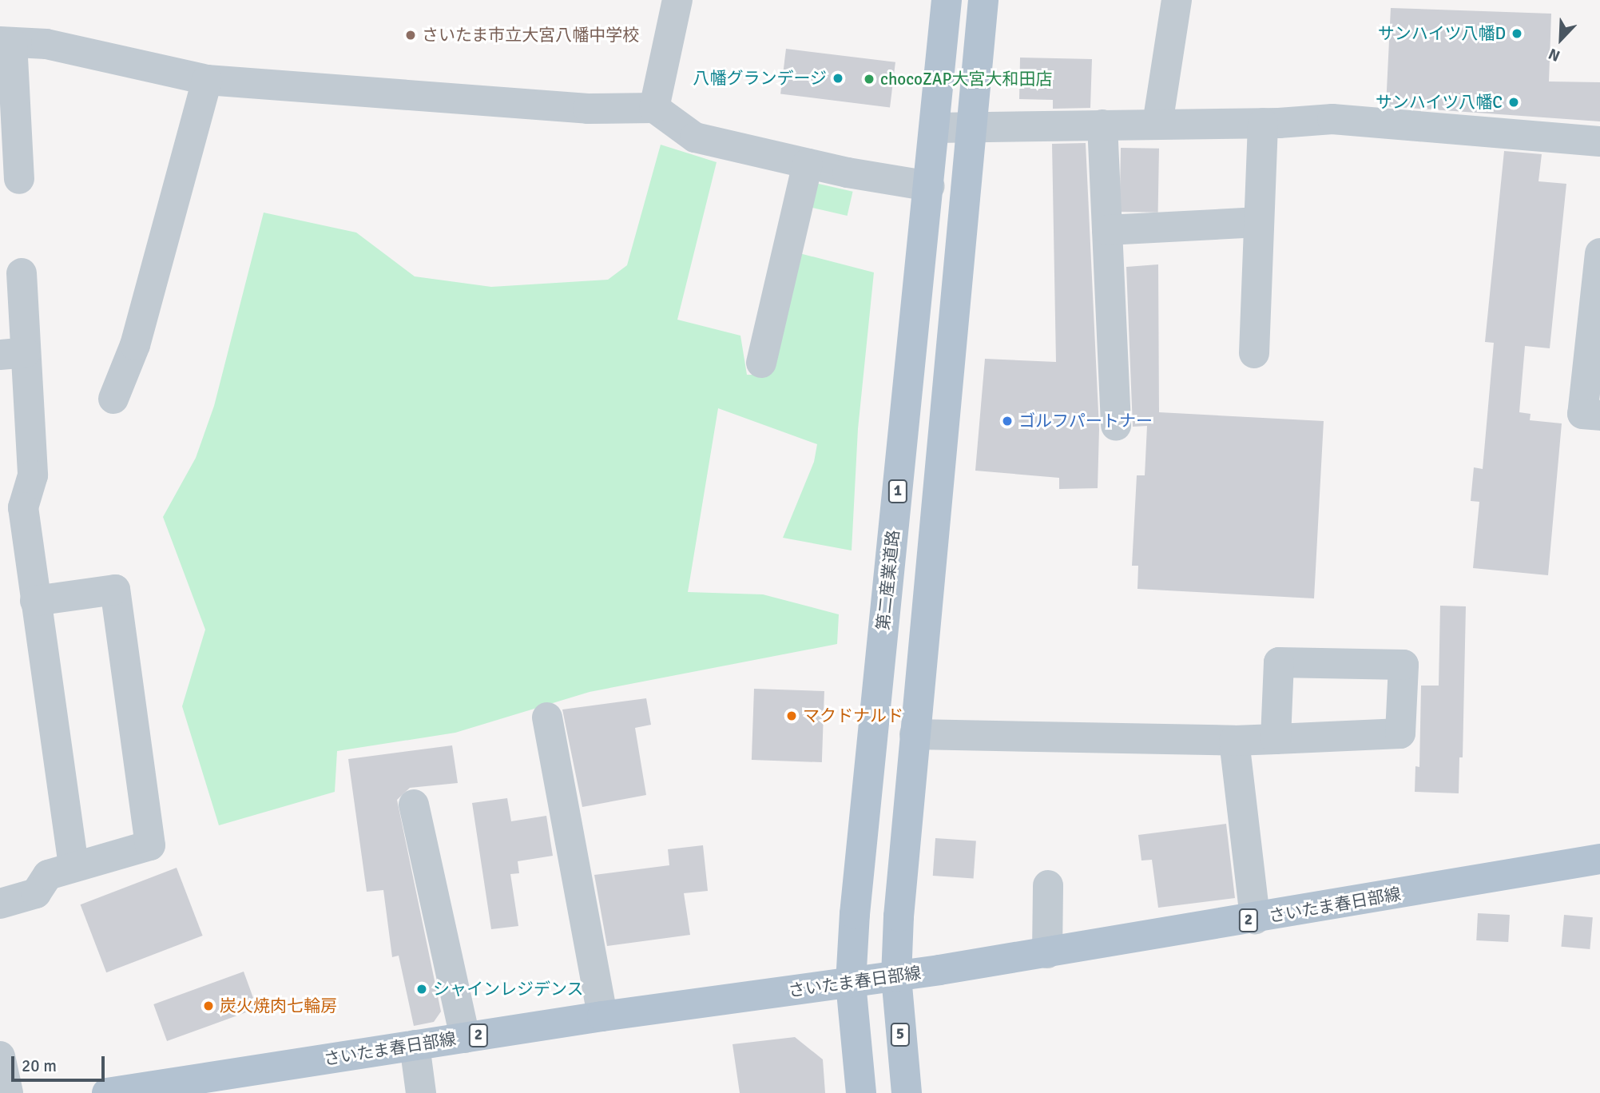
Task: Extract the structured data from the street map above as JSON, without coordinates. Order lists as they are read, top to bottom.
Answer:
{
  "streets": {
    "main road": [
      "1",
      "第二産業道路",
      "さいたま春日部線",
      "2",
      "5"
    ]
  },
  "crossings": [
    ["第二産業道路", "さいたま春日部線"],
    ["さいたま春日部線", "5"]
  ],
  "places": [
    "サンハイツ八幡D",
    "さいたま市立大宮八幡中学校",
    "八幡グランデージ",
    "chocoZAP大宮大和田店",
    "サンハイツ八幡C",
    "ゴルフパートナー",
    "マクドナルド",
    "シャインレジデンス",
    "炭火焼肉七輪房"
  ],
  "scale_bar": "20 m",
  "north": "bottom left"
}
